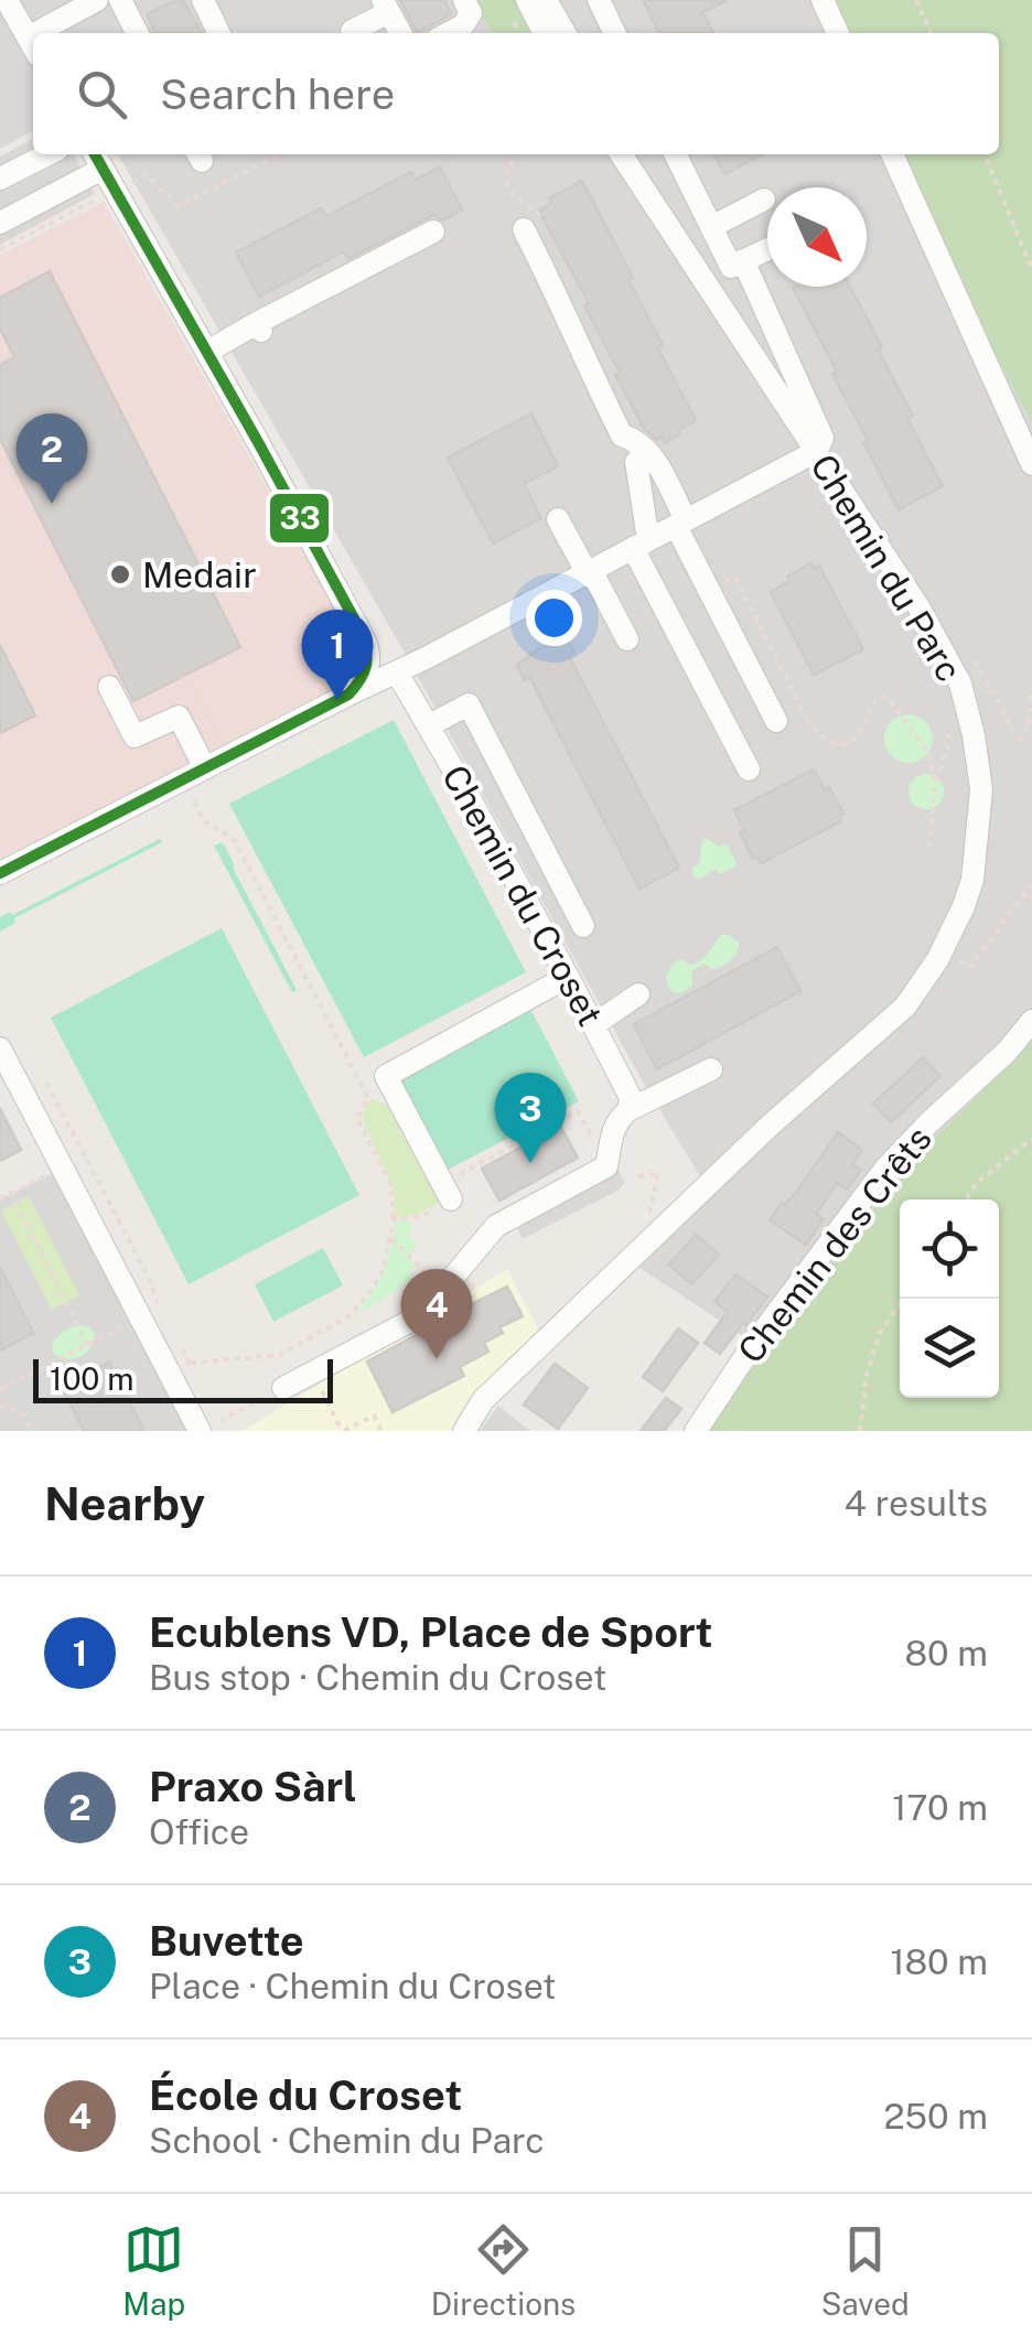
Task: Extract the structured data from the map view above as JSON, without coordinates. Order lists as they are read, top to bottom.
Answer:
{
  "streets": {
    "street": ["Chemin du Parc", "Chemin du Croset", "Chemin des Crêts"]
  },
  "places": ["Medair"],
  "lines": ["transit line 33"],
  "scale_bar": "100 m",
  "north": "bottom right",
  "page": {
    "search": "Search here",
    "pins": [
      "2",
      "1",
      "3",
      "4"
    ],
    "scale": "100 m",
    "heading": ["Nearby", "4 results"],
    "list": [
      {
        "mark": "1",
        "name": "Ecublens VD, Place de Sport",
        "note": "Bus stop · Chemin du Croset",
        "value": "80 m"
      },
      {
        "mark": "2",
        "name": "Praxo Sàrl",
        "note": "Office",
        "value": "170 m"
      },
      {
        "mark": "3",
        "name": "Buvette",
        "note": "Place · Chemin du Croset",
        "value": "180 m"
      },
      {
        "mark": "4",
        "name": "École du Croset",
        "note": "School · Chemin du Parc",
        "value": "250 m"
      }
    ],
    "nav": ["Map", "Directions", "Saved"]
  }
}
